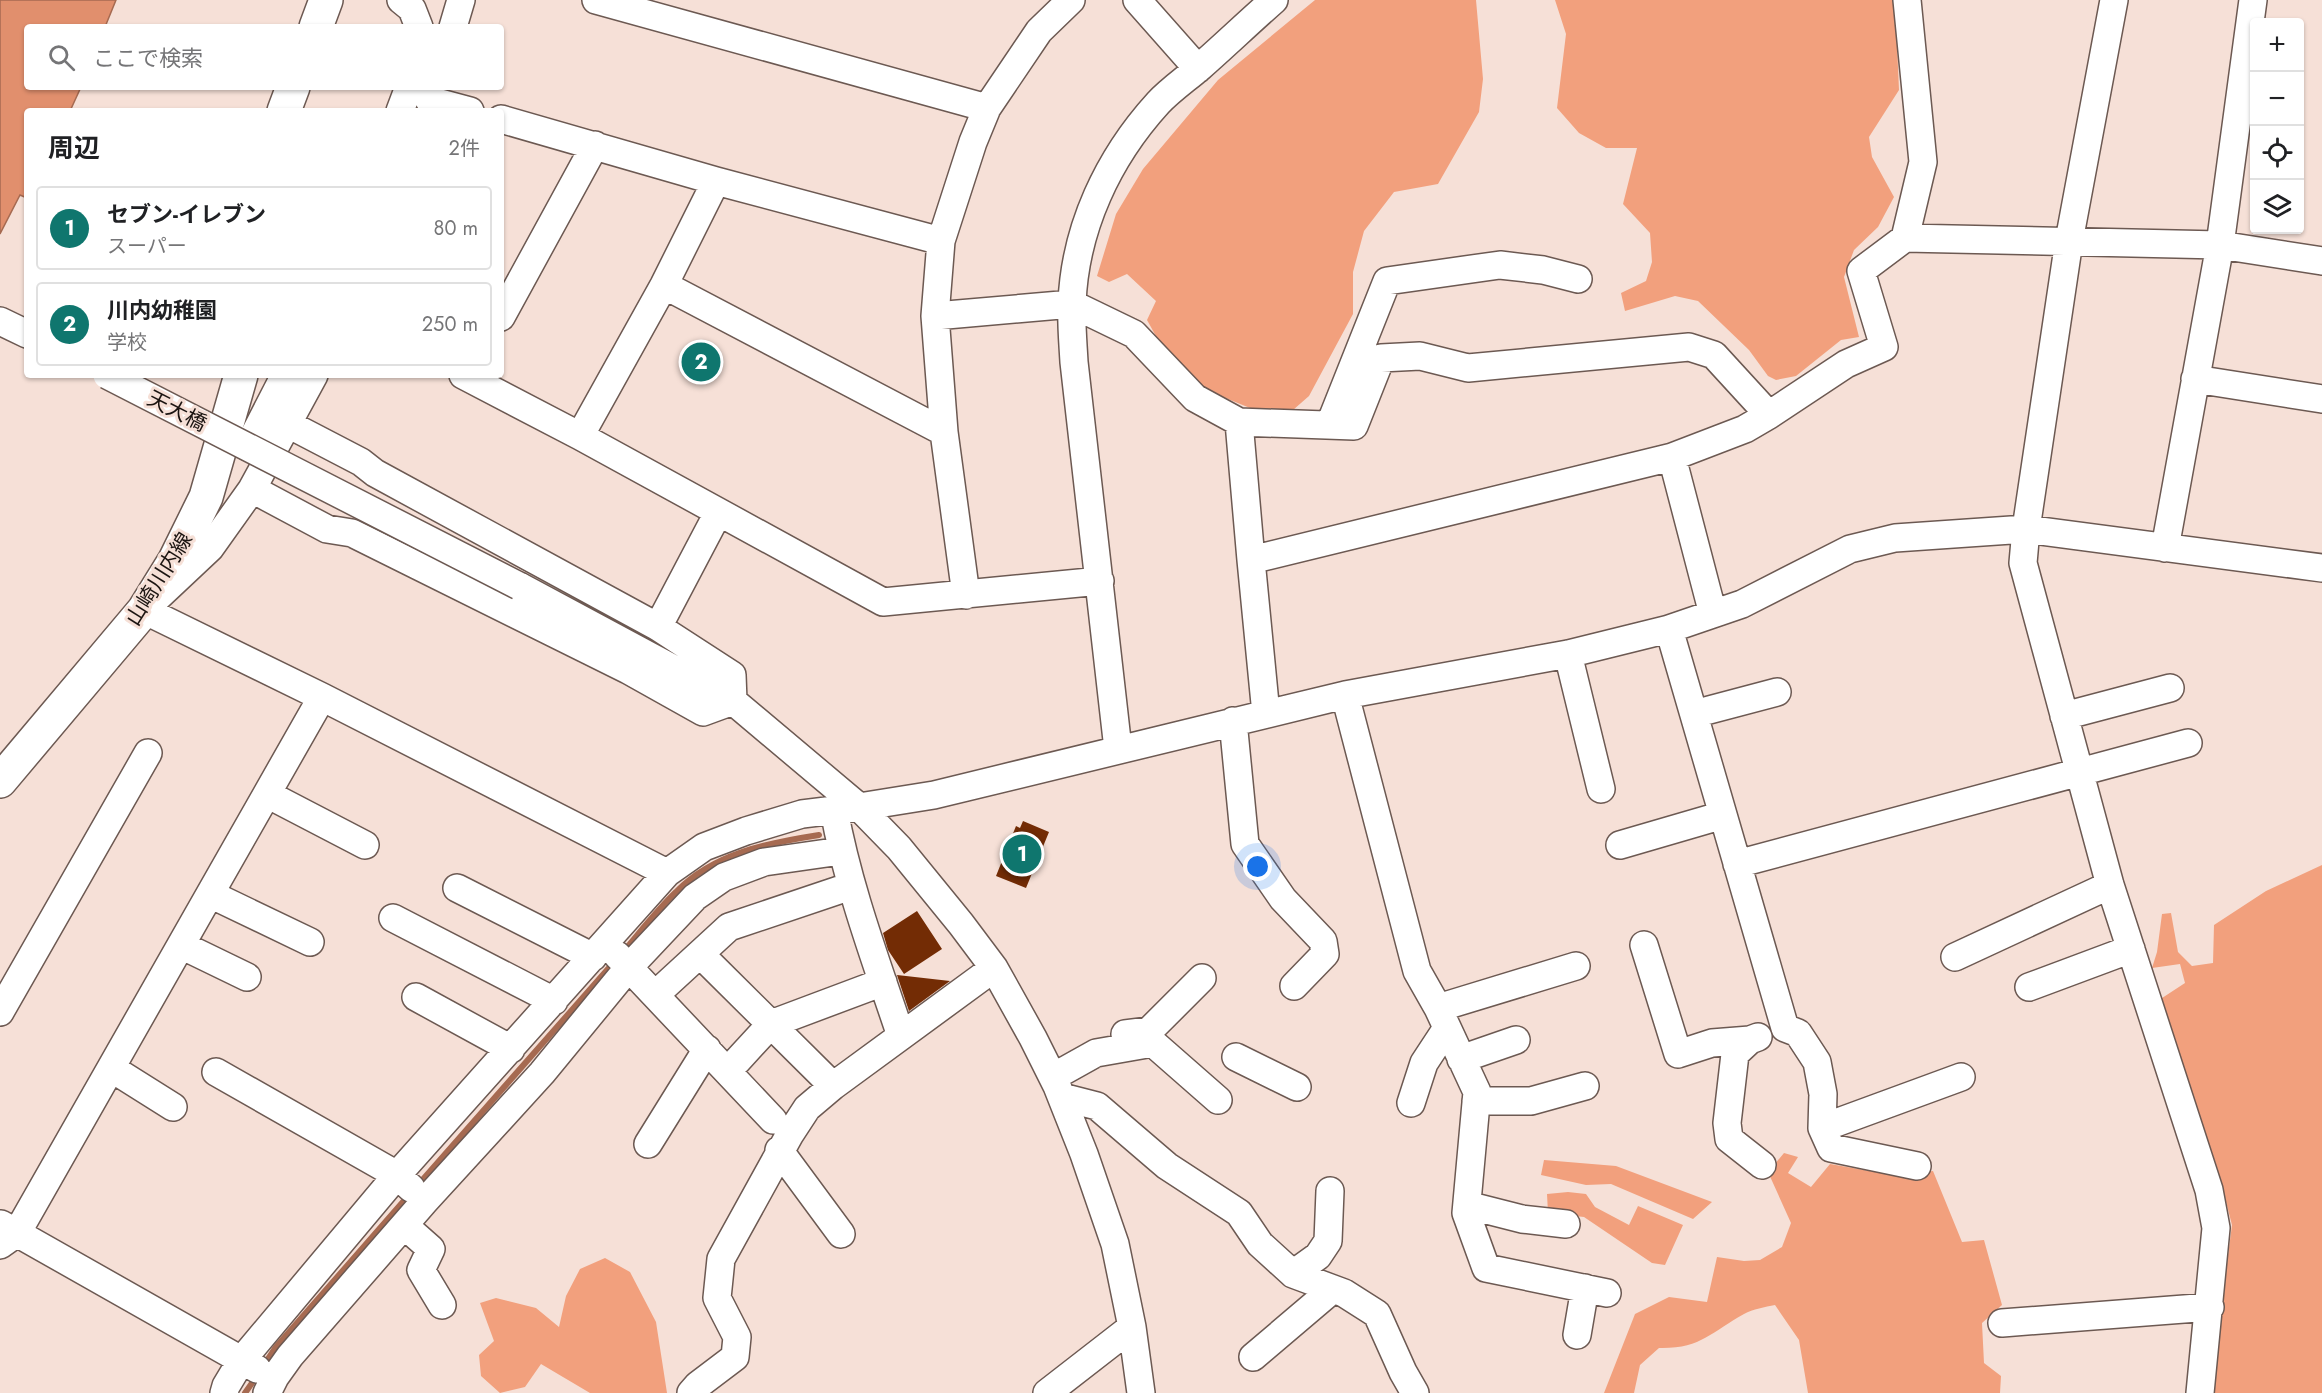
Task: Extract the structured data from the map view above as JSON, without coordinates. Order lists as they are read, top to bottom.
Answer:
{
  "streets": {
    "main road": ["山崎川内線"],
    "street": ["天大橋"]
  },
  "page": {
    "map_buttons": ["+", "−"],
    "search": "ここで検索",
    "heading": ["周辺", "2件"],
    "list": [
      {
        "mark": "1",
        "name": "セブン-イレブン",
        "note": "スーパー",
        "value": "80 m"
      },
      {
        "mark": "2",
        "name": "川内幼稚園",
        "note": "学校",
        "value": "250 m"
      }
    ],
    "pins": ["2", "1"]
  }
}
